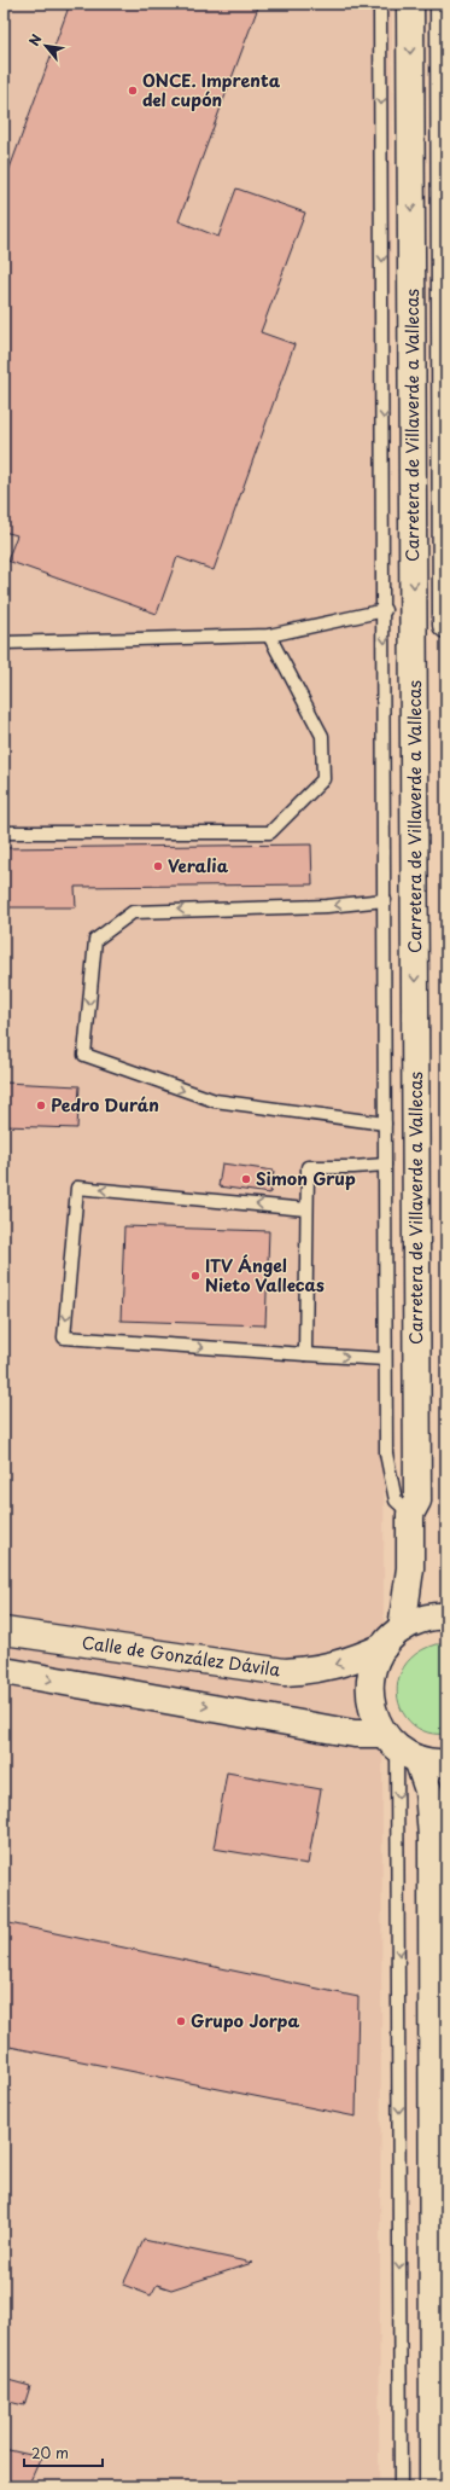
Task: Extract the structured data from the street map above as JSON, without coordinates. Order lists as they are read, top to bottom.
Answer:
{
  "streets": {
    "main road": ["Carretera de Villaverde a Vallecas", "Calle de González Dávila"]
  },
  "places": [
    "ONCE. Imprenta del cupón",
    "Veralia",
    "Pedro Durán",
    "Simon Grup",
    "ITV Ángel Nieto Vallecas",
    "Grupo Jorpa"
  ],
  "scale_bar": "20 m",
  "north": "top left"
}
